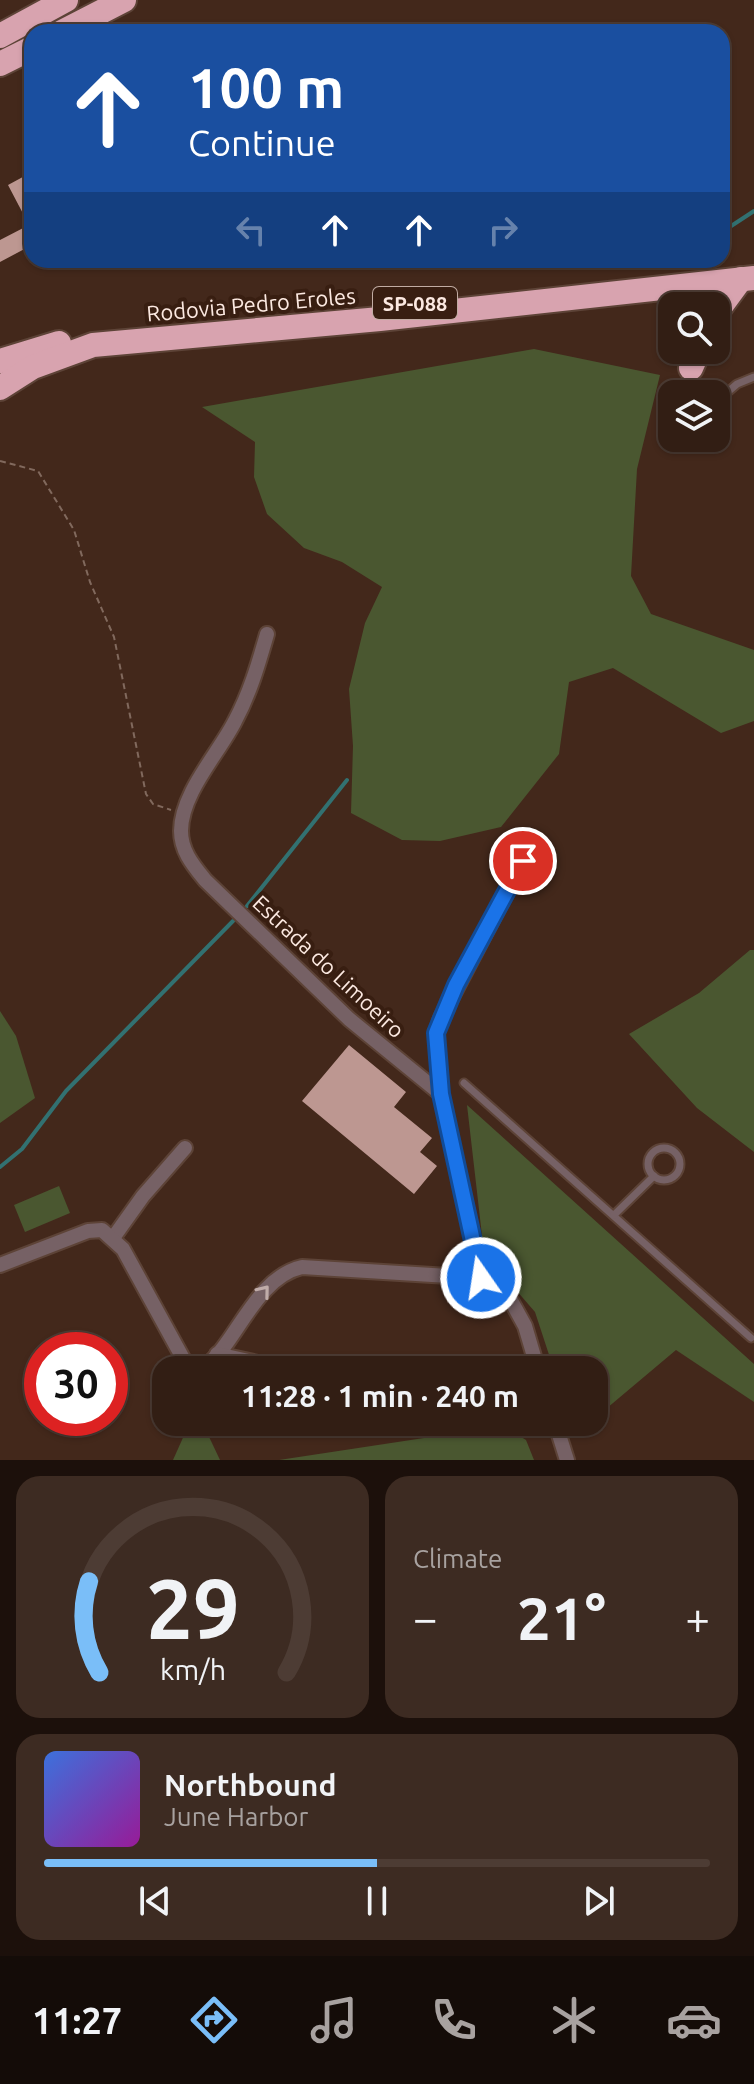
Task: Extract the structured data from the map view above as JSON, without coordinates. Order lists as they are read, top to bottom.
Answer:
{
  "streets": {
    "highway": ["SP-088", "Rodovia Pedro Eroles"],
    "street": ["Estrada do Limoeiro"]
  },
  "page": {
    "turn": ["100 m", "Continue"],
    "limit": "30",
    "trip": "11:28 · 1 min · 240 m",
    "tile": "Climate",
    "heat": ["−", "21°", "+"],
    "song": ["Northbound", "June Harbor"],
    "tabs": "11:27",
    "gauge": ["29", "km/h"]
  }
}
